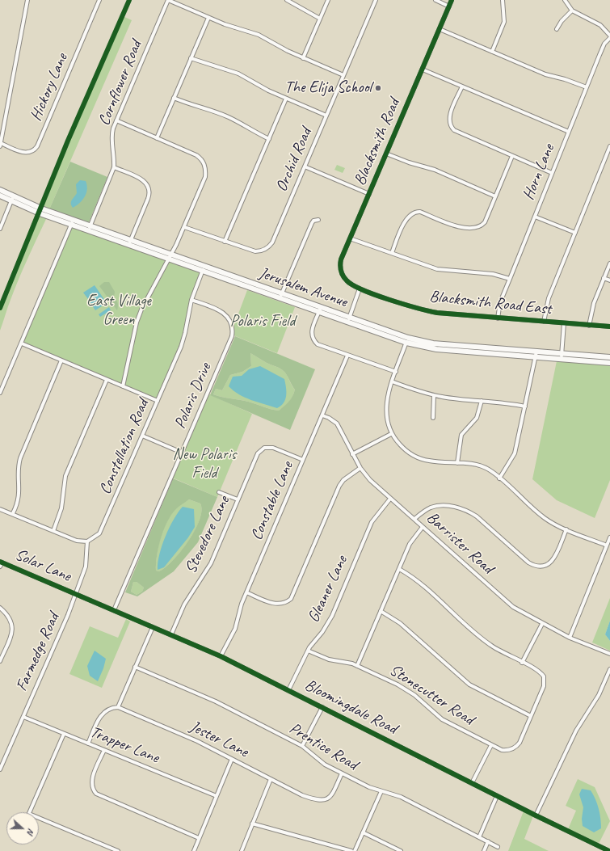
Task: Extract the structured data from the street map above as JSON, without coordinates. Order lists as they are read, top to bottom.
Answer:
{
  "streets": {
    "main road": ["Jerusalem Avenue"],
    "street": [
      "Cornflower Road",
      "Hickory Lane",
      "Blacksmith Road",
      "Orchid Road",
      "Horn Lane",
      "Blacksmith Road East",
      "Polaris Drive",
      "Constellation Road",
      "Constable Lane",
      "Stevedore Lane",
      "Barrister Road",
      "Solar Lane",
      "Gleaner Lane",
      "Farmedge Road",
      "Stonecutter Road",
      "Bloomingdale Road",
      "Jester Lane",
      "Trapper Lane",
      "Prentice Road"
    ]
  },
  "crossings": [
    ["Cornflower Road", "Jerusalem Avenue"],
    ["Blacksmith Road", "Blacksmith Road East"],
    ["Horn Lane", "Blacksmith Road East"],
    ["Jerusalem Avenue", "Constellation Road"],
    ["Polaris Drive", "Constellation Road"],
    ["Polaris Drive", "Bloomingdale Road"],
    ["Constellation Road", "Farmedge Road"],
    ["Constable Lane", "Stevedore Lane"],
    ["Constable Lane", "Barrister Road"],
    ["Constable Lane", "Bloomingdale Road"],
    ["Stevedore Lane", "Bloomingdale Road"],
    ["Barrister Road", "Gleaner Lane"],
    ["Solar Lane", "Farmedge Road"],
    ["Solar Lane", "Bloomingdale Road"],
    ["Gleaner Lane", "Stonecutter Road"],
    ["Gleaner Lane", "Bloomingdale Road"],
    ["Farmedge Road", "Bloomingdale Road"],
    ["Farmedge Road", "Trapper Lane"],
    ["Jester Lane", "Prentice Road"]
  ],
  "parks": ["East Village Green", "Polaris Field", "New Polaris Field"],
  "places": ["The Elija School"],
  "north": "right"
}
